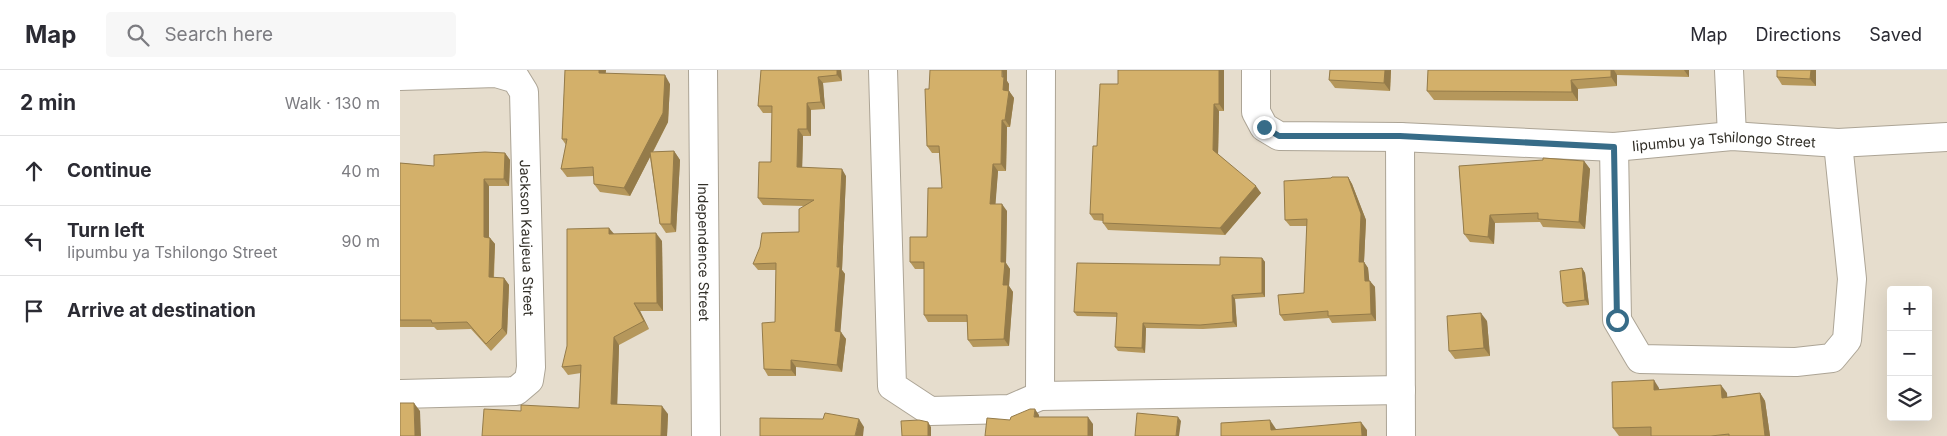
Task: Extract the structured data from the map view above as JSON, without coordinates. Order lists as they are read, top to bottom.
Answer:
{
  "streets": {
    "street": ["Iipumbu ya Tshilongo Street", "Jackson Kaujeua Street", "Independence Street"]
  },
  "page": {
    "header": "Map",
    "search": "Search here",
    "nav": ["Map", "Directions", "Saved"],
    "heading": ["2 min", "Walk · 130 m"],
    "list": [
      ["Continue", "40 m"],
      ["Turn left", "Iipumbu ya Tshilongo Street", "90 m"],
      "Arrive at destination"
    ],
    "map_buttons": ["+", "−"]
  }
}
